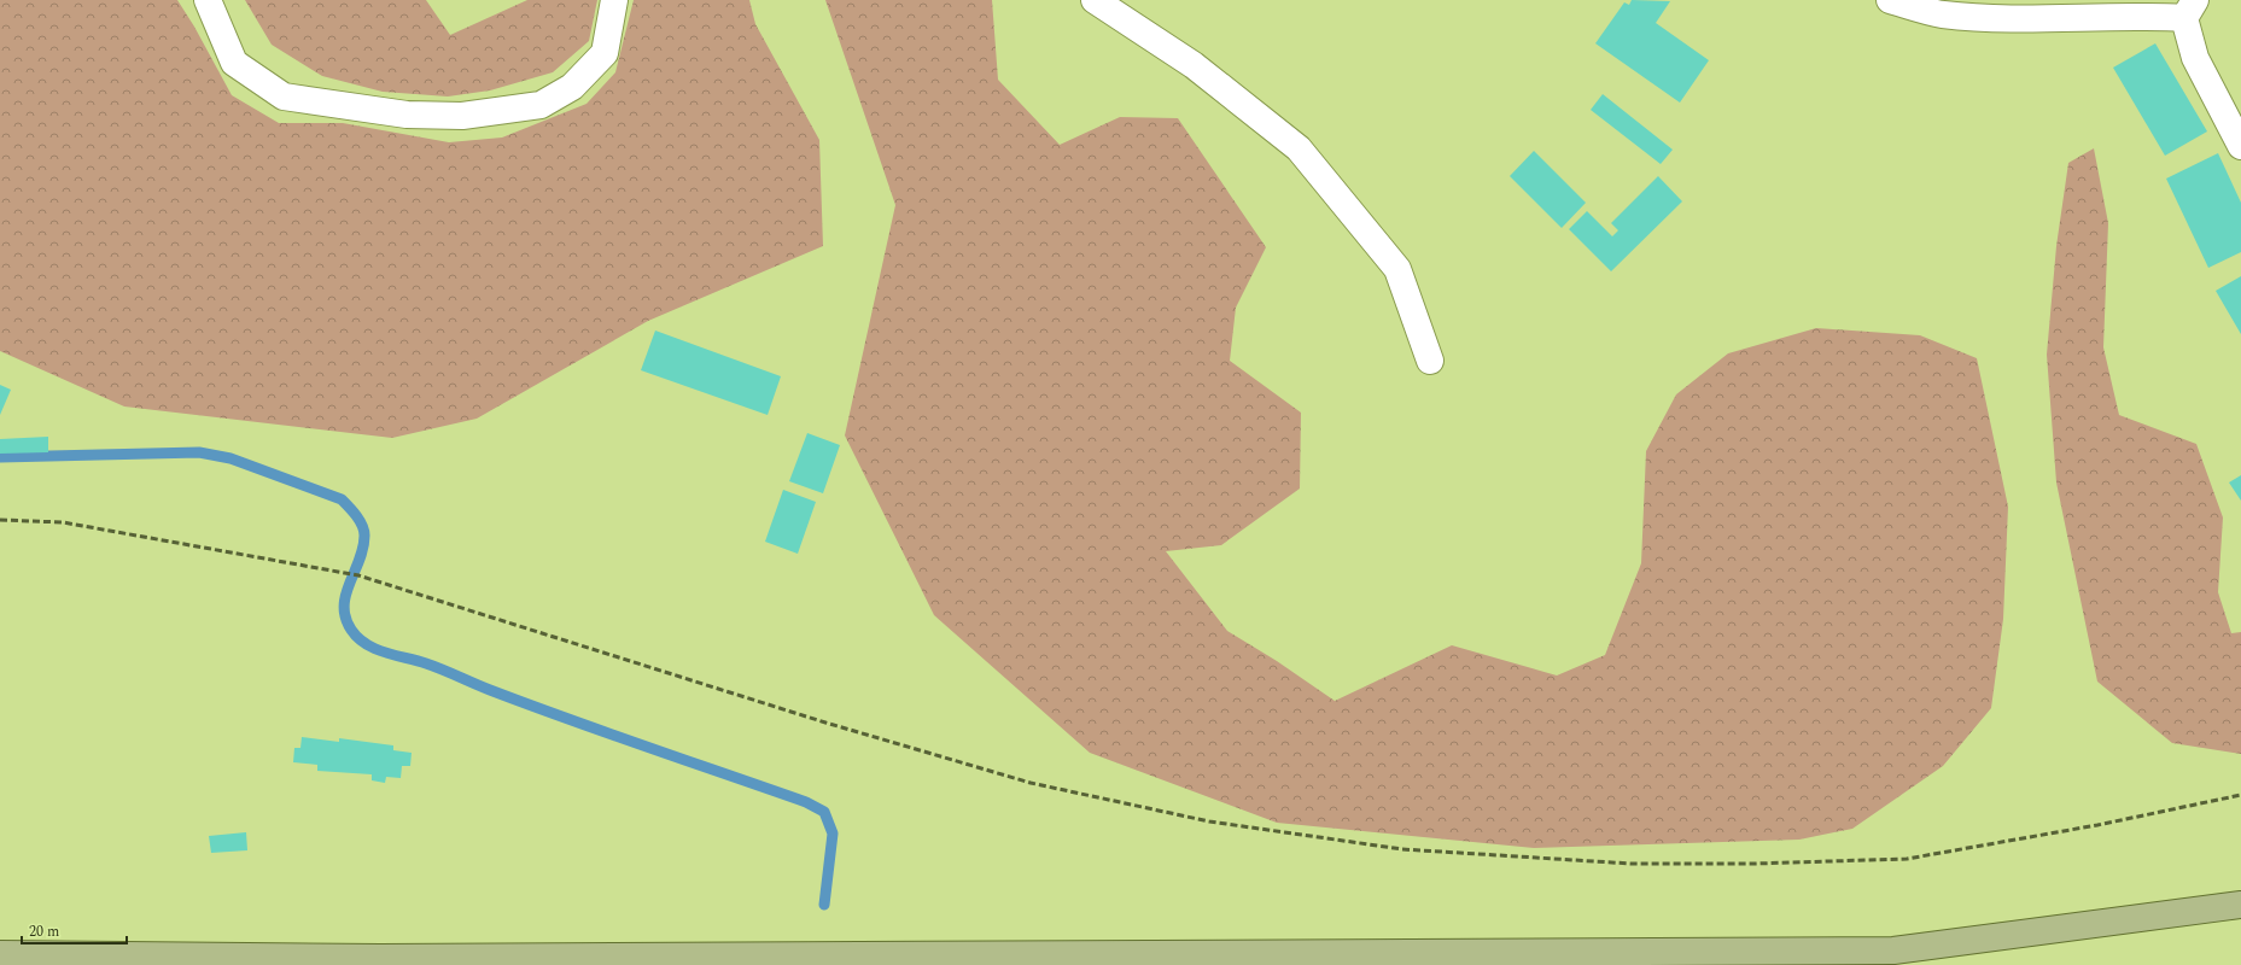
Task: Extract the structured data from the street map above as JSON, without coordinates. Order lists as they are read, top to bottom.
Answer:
{
  "scale_bar": "20 m"
}
